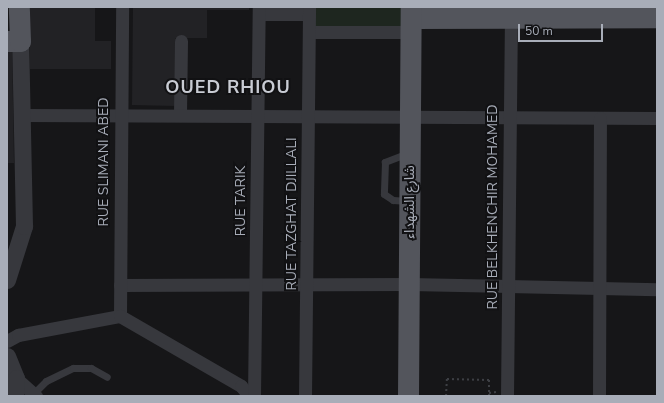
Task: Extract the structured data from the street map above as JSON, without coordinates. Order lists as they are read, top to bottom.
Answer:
{
  "streets": {
    "main road": ["شارع الشهداء"],
    "street": [
      "RUE SLIMANI ABED",
      "RUE TARIK",
      "RUE BELKHENCHIR MOHAMED",
      "RUE TAZGHAT DJILLALI"
    ]
  },
  "districts": ["OUED RHIOU"],
  "scale_bar": "50 m"
}
